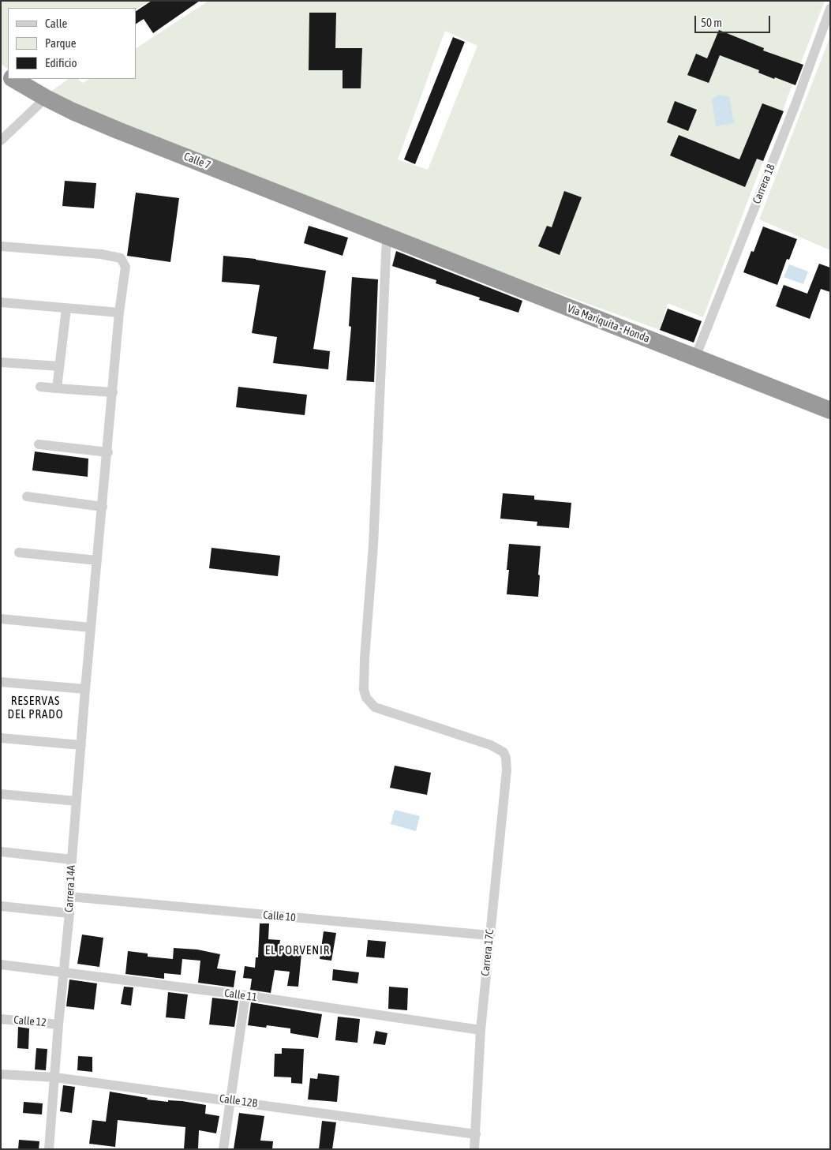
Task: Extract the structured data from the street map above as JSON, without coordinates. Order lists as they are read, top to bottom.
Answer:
{
  "streets": {
    "highway": ["Calle 7", "Vía Mariquita - Honda"],
    "street": [
      "Carrera 18",
      "Carrera 14A",
      "Calle 10",
      "Carrera 17C",
      "Calle 11",
      "Calle 12",
      "Calle 12B"
    ]
  },
  "crossings": [
    ["Calle 7", "Vía Mariquita - Honda"],
    ["Calle 7", "Carrera 17C"],
    ["Carrera 18", "Vía Mariquita - Honda"],
    ["Vía Mariquita - Honda", "Carrera 17C"],
    ["Carrera 14A", "Calle 10"],
    ["Carrera 14A", "Calle 11"],
    ["Carrera 14A", "Calle 12"],
    ["Carrera 14A", "Calle 12B"],
    ["Calle 10", "Carrera 17C"],
    ["Carrera 17C", "Calle 11"],
    ["Carrera 17C", "Calle 12B"]
  ],
  "districts": ["RESERVAS DEL PRADO", "EL PORVENIR"],
  "legend": ["Calle", "Parque", "Edificio"],
  "scale_bar": "50 m"
}
